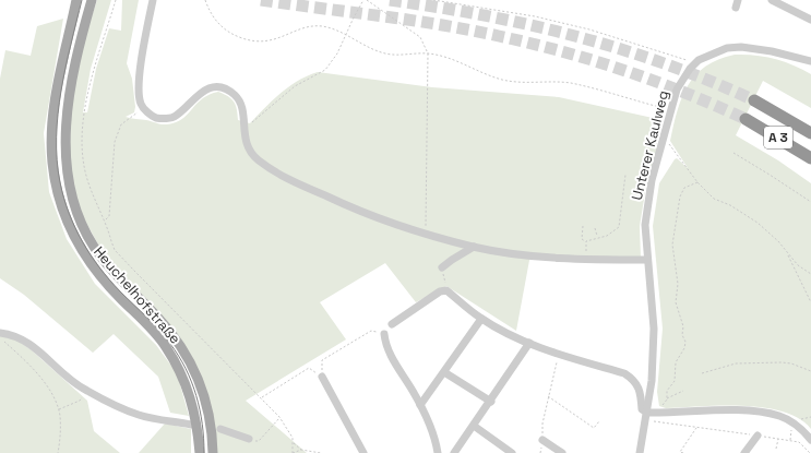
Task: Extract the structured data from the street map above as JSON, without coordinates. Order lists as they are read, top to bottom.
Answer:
{
  "streets": {
    "highway": ["A 3"],
    "main road": ["Heuchelhofstraße"],
    "street": ["Unterer Kaulweg"]
  }
}
